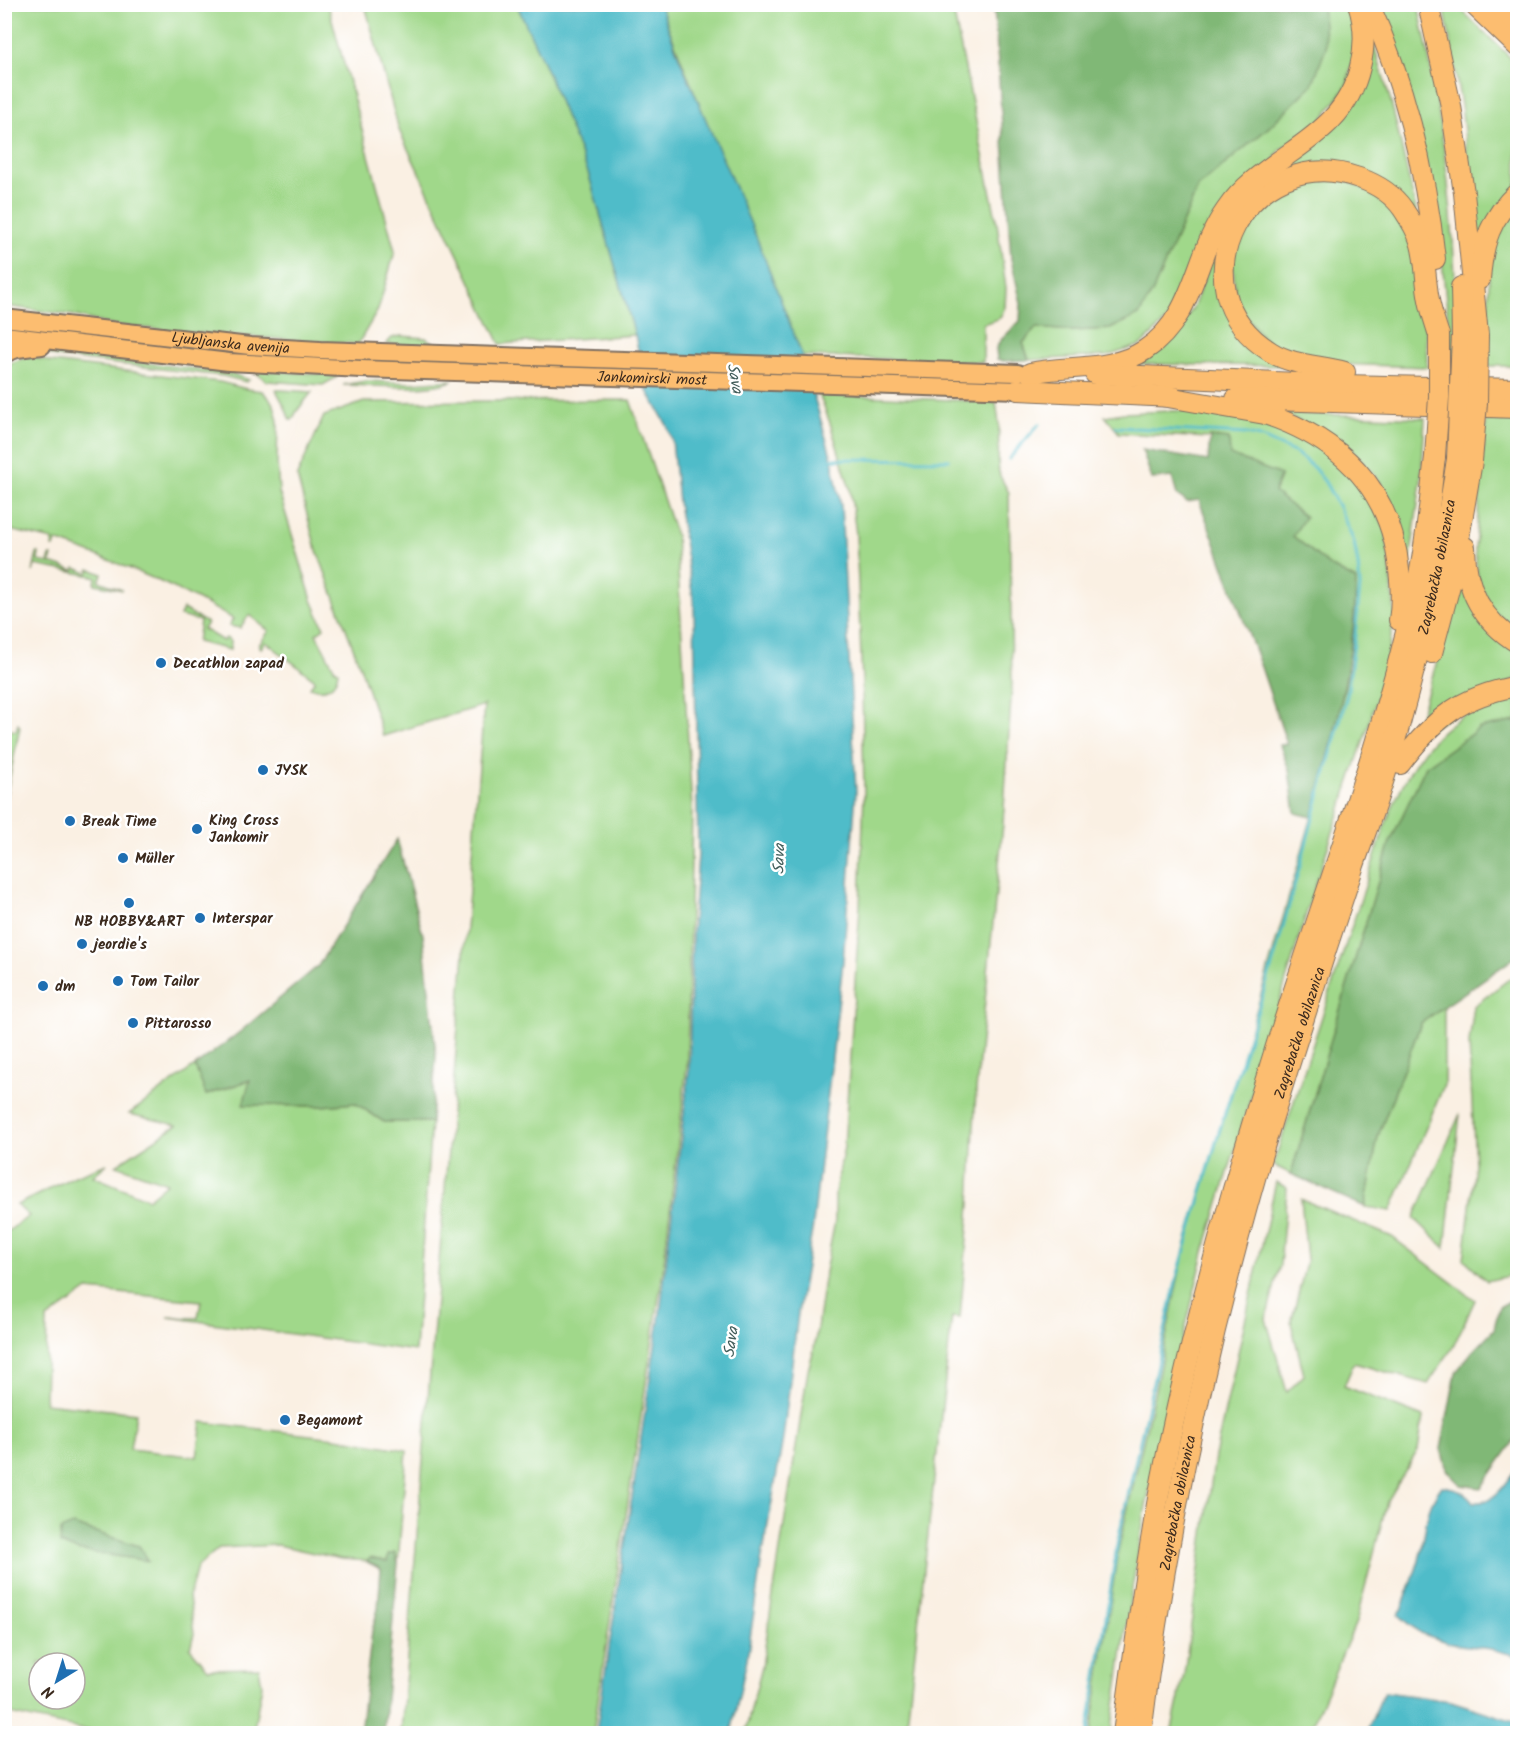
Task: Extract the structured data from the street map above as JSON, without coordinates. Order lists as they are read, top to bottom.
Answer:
{
  "streets": {
    "highway": ["Zagrebačka obilaznica"],
    "main road": ["Ljubljanska avenija", "Jankomirski most"]
  },
  "crossings": [
    ["Ljubljanska avenija", "Jankomirski most"]
  ],
  "water": ["Sava"],
  "places": [
    "Decathlon zapad",
    "JYSK",
    "Break Time",
    "King Cross Jankomir",
    "Müller",
    "NB HOBBY&ART",
    "Interspar",
    "jeordie's",
    "Tom Tailor",
    "dm",
    "Pittarosso",
    "Begamont"
  ],
  "north": "bottom left"
}
